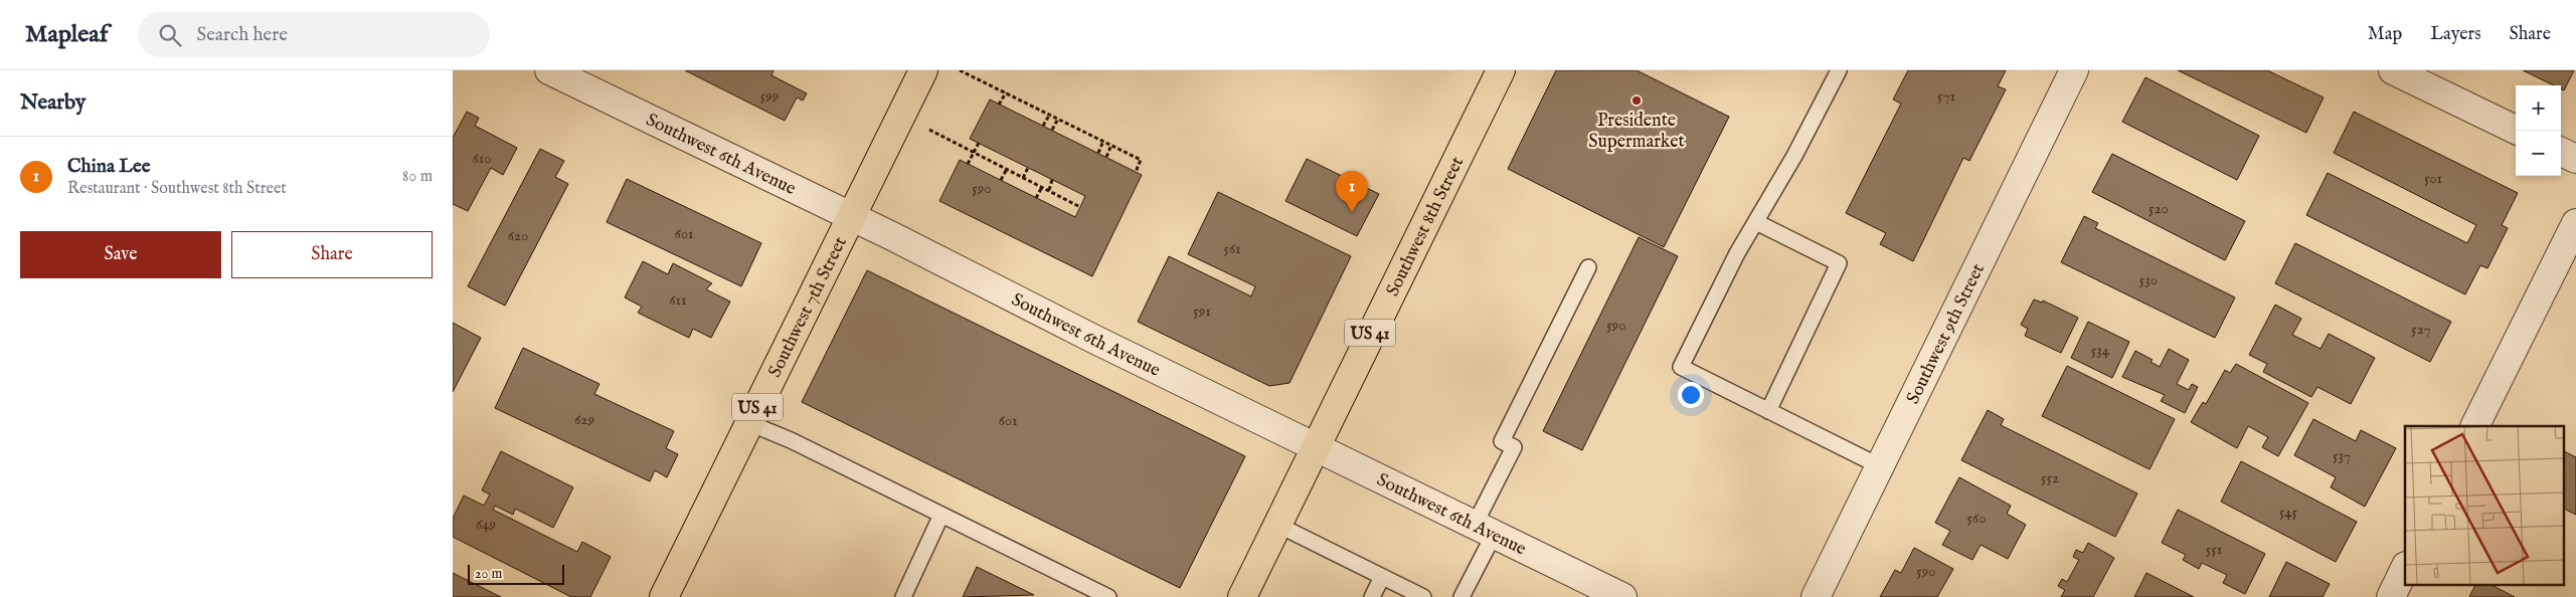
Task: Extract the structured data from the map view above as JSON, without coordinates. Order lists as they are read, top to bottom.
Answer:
{
  "streets": {
    "main road": ["Southwest 8th Street", "Southwest 7th Street", "US 41"],
    "street": ["Southwest 6th Avenue", "Southwest 9th Street"]
  },
  "crossings": [
    ["Southwest 6th Avenue", "Southwest 8th Street"],
    ["Southwest 6th Avenue", "Southwest 7th Street"]
  ],
  "places": ["Presidente Supermarket"],
  "house_numbers": [
    "599",
    "571",
    "610",
    "501",
    "590",
    "520",
    "601",
    "620",
    "561",
    "530",
    "611",
    "591",
    "590",
    "527",
    "534",
    "629",
    "601",
    "537",
    "552",
    "545",
    "560",
    "649",
    "551",
    "590"
  ],
  "scale_bar": "20 m",
  "page": {
    "header": "Mapleaf",
    "search": "Search here",
    "nav": ["Map", "Layers", "Share"],
    "heading": "Nearby",
    "map_buttons": ["+", "−"],
    "list": [
      {
        "mark": "1",
        "name": "China Lee",
        "note": "Restaurant · Southwest 8th Street",
        "value": "80 m"
      }
    ],
    "pins": "1",
    "buttons": ["Save", "Share"],
    "scale": "20 m"
  }
}
